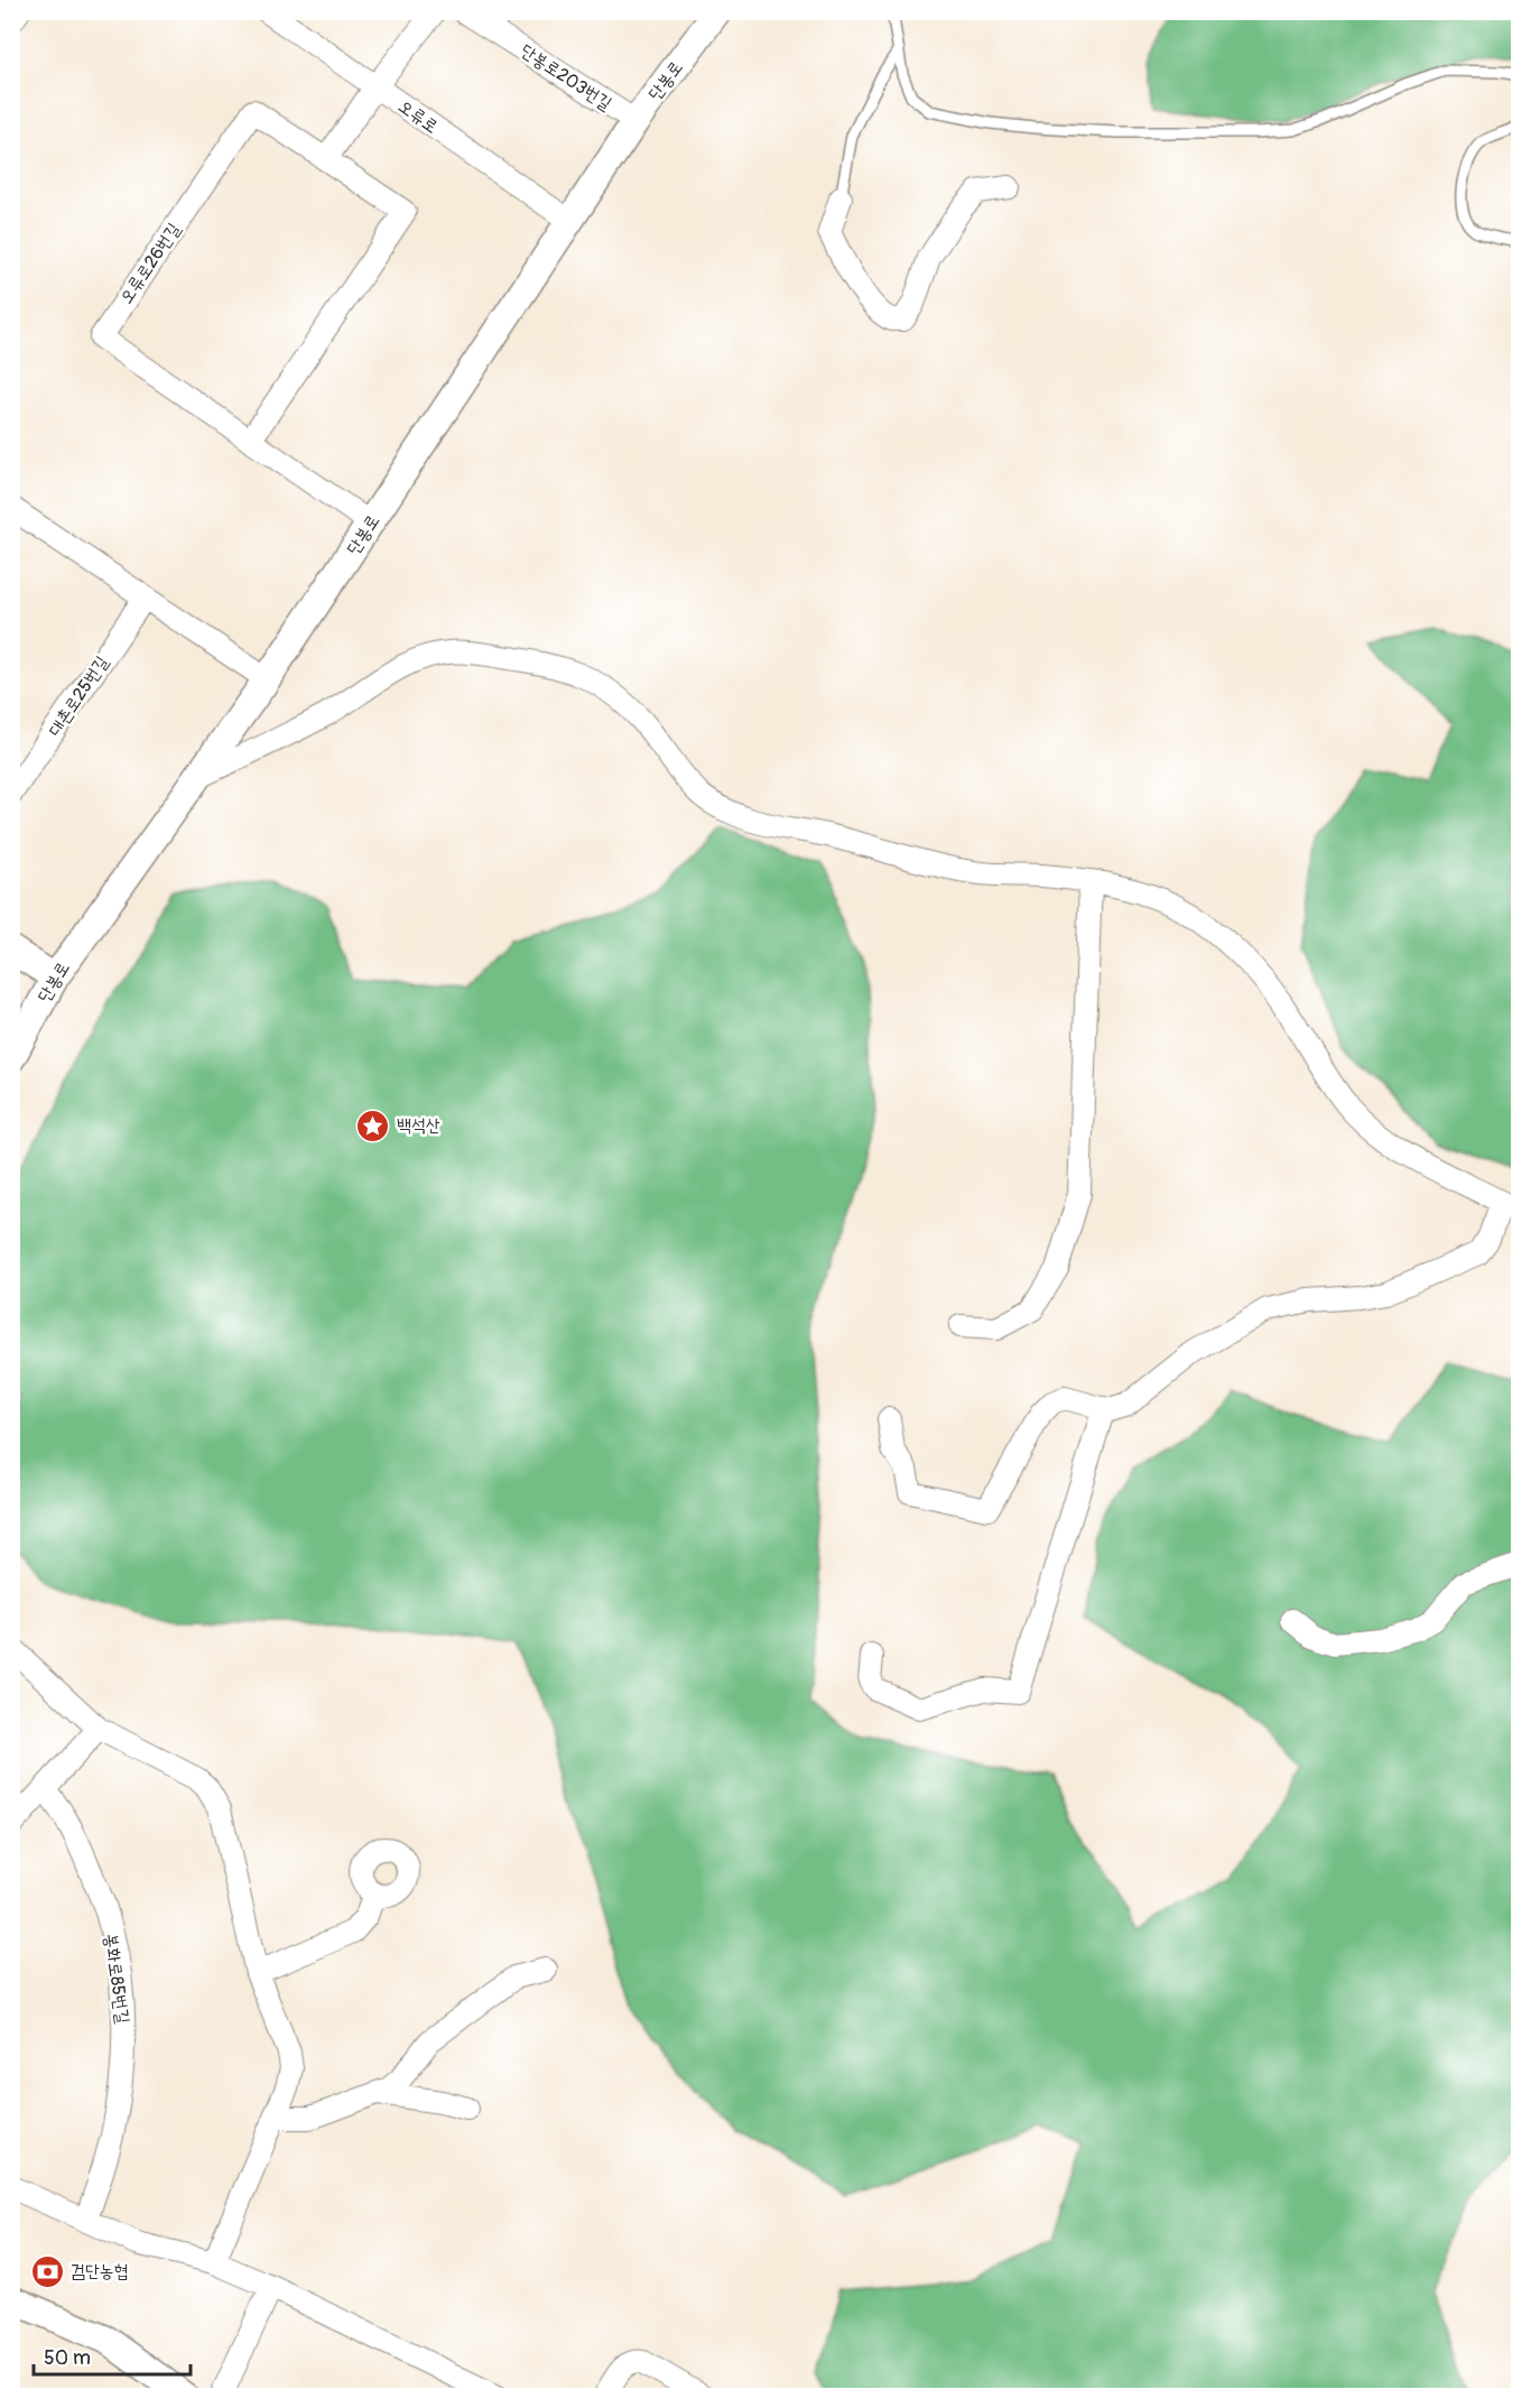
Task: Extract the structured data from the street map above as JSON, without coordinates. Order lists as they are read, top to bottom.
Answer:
{
  "streets": {
    "street": [
      "단봉로203번길",
      "단봉로",
      "오류로",
      "오류로26번길",
      "대촌로25번길",
      "봉화로85번길"
    ]
  },
  "crossings": [
    ["단봉로203번길", "단봉로"],
    ["단봉로", "오류로"],
    ["단봉로", "오류로26번길"]
  ],
  "places": {
    "place": ["백석산"],
    "bank": ["검단농협"]
  },
  "scale_bar": "50 m"
}
